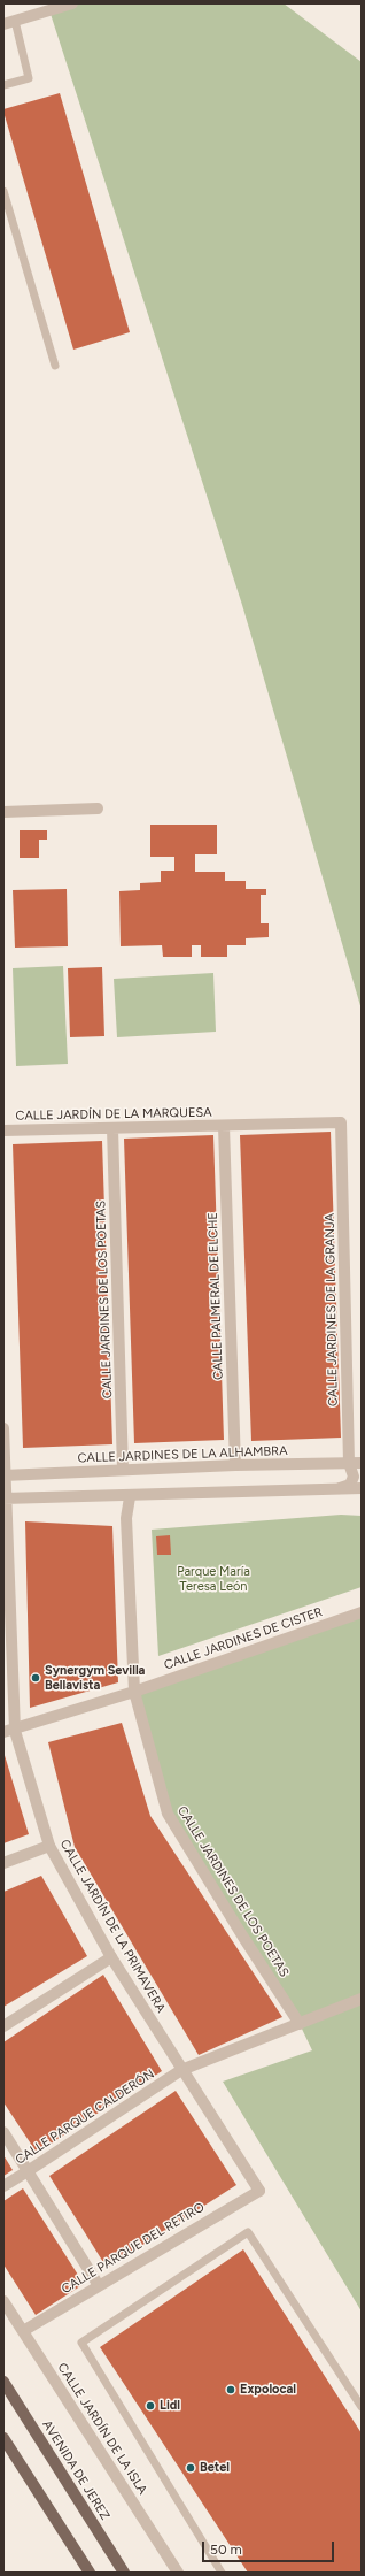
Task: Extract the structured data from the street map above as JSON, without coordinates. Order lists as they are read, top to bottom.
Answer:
{
  "streets": {
    "main road": ["AVENIDA DE JEREZ"],
    "street": [
      "CALLE JARDÍN DE LA MARQUESA",
      "CALLE PALMERAL DE ELCHE",
      "CALLE JARDINES DE LOS POETAS",
      "CALLE JARDINES DE LA GRANJA",
      "CALLE JARDINES DE LA ALHAMBRA",
      "CALLE JARDINES DE CISTER",
      "CALLE JARDÍN DE LA PRIMAVERA",
      "CALLE PARQUE CALDERÓN",
      "CALLE PARQUE DEL RETIRO",
      "CALLE JARDÍN DE LA ISLA"
    ]
  },
  "crossings": [
    ["CALLE JARDÍN DE LA MARQUESA", "CALLE PALMERAL DE ELCHE"],
    ["CALLE JARDÍN DE LA MARQUESA", "CALLE JARDINES DE LOS POETAS"],
    ["CALLE JARDÍN DE LA MARQUESA", "CALLE JARDINES DE LA GRANJA"],
    ["CALLE PALMERAL DE ELCHE", "CALLE JARDINES DE LA ALHAMBRA"],
    ["CALLE JARDINES DE LOS POETAS", "CALLE JARDINES DE LA ALHAMBRA"],
    ["CALLE JARDINES DE LOS POETAS", "CALLE JARDINES DE CISTER"],
    ["CALLE JARDINES DE LOS POETAS", "CALLE PARQUE CALDERÓN"],
    ["CALLE JARDINES DE LA GRANJA", "CALLE JARDINES DE LA ALHAMBRA"],
    ["CALLE JARDINES DE LA ALHAMBRA", "CALLE JARDÍN DE LA PRIMAVERA"],
    ["CALLE JARDINES DE CISTER", "CALLE JARDÍN DE LA PRIMAVERA"],
    ["CALLE JARDÍN DE LA PRIMAVERA", "CALLE PARQUE CALDERÓN"],
    ["CALLE JARDÍN DE LA PRIMAVERA", "CALLE PARQUE DEL RETIRO"],
    ["CALLE PARQUE DEL RETIRO", "CALLE JARDÍN DE LA ISLA"]
  ],
  "parks": ["Parque María Teresa León"],
  "places": [
    "Synergym Sevilla Bellavista",
    "Expolocal",
    "Lidl",
    "Betel"
  ],
  "scale_bar": "50 m"
}
